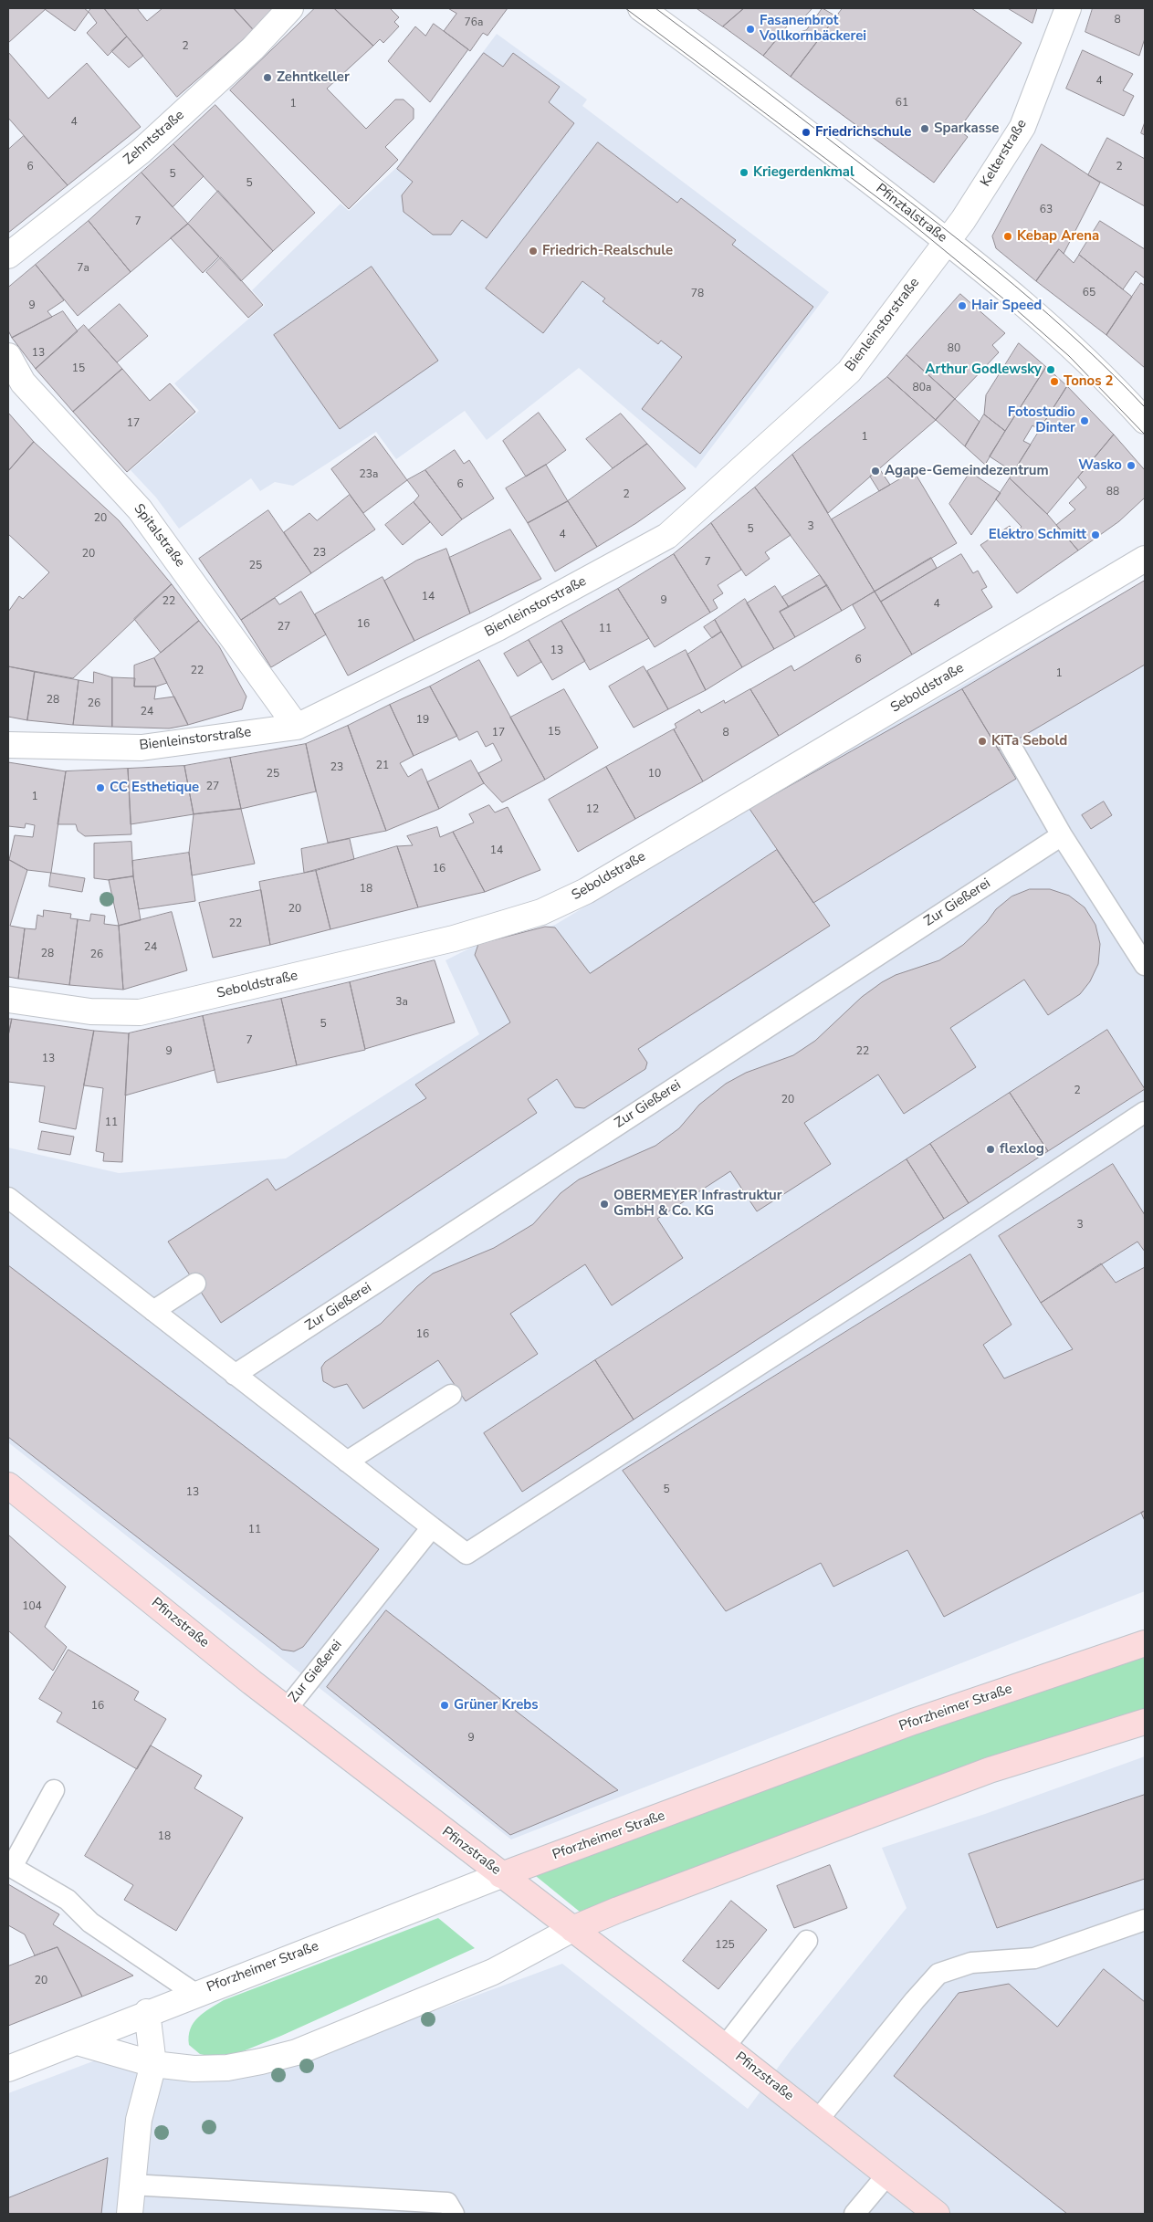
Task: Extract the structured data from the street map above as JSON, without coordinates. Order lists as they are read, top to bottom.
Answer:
{
  "streets": {
    "main road": ["Pfinzstraße", "Pforzheimer Straße"],
    "street": [
      "Zehntstraße",
      "Kelterstraße",
      "Pfinztalstraße",
      "Bienleinstorstraße",
      "Spitalstraße",
      "Seboldstraße"
    ],
    "lane": ["Zur Gießerei"]
  },
  "crossings": [
    ["Kelterstraße", "Pfinztalstraße"],
    ["Kelterstraße", "Bienleinstorstraße"],
    ["Pfinztalstraße", "Bienleinstorstraße"],
    ["Bienleinstorstraße", "Spitalstraße"],
    ["Zur Gießerei", "Pfinzstraße"],
    ["Pfinzstraße", "Pforzheimer Straße"]
  ],
  "places": [
    "Fasanenbrot Vollkornbäckerei",
    "Zehntkeller",
    "Sparkasse",
    "Friedrichschule",
    "Kriegerdenkmal",
    "Kebap Arena",
    "Friedrich-Realschule",
    "Hair Speed",
    "Arthur Godlewsky",
    "Tonos 2",
    "Fotostudio Dinter",
    "Wasko",
    "Agape-Gemeindezentrum",
    "Elektro Schmitt",
    "KiTa Sebold",
    "CC Esthetique",
    "flexlog",
    "OBERMEYER Infrastruktur GmbH & Co. KG",
    "Grüner Krebs"
  ],
  "house_numbers": [
    "8",
    "76a",
    "2",
    "4",
    "61",
    "1",
    "4",
    "6",
    "2",
    "5",
    "5",
    "63",
    "7",
    "7a",
    "65",
    "78",
    "9",
    "80",
    "13",
    "15",
    "80a",
    "17",
    "1",
    "23a",
    "6",
    "88",
    "2",
    "20",
    "3",
    "5",
    "4",
    "23",
    "20",
    "7",
    "25",
    "14",
    "9",
    "22",
    "4",
    "16",
    "27",
    "11",
    "13",
    "6",
    "22",
    "1",
    "28",
    "26",
    "24",
    "19",
    "15",
    "17",
    "8",
    "21",
    "23",
    "25",
    "10",
    "27",
    "1",
    "12",
    "14",
    "16",
    "18",
    "20",
    "22",
    "24",
    "28",
    "26",
    "3a",
    "5",
    "7",
    "9",
    "22",
    "13",
    "2",
    "20",
    "11",
    "3",
    "16",
    "5",
    "13",
    "11",
    "104",
    "16",
    "9",
    "18",
    "125",
    "20"
  ]
}
